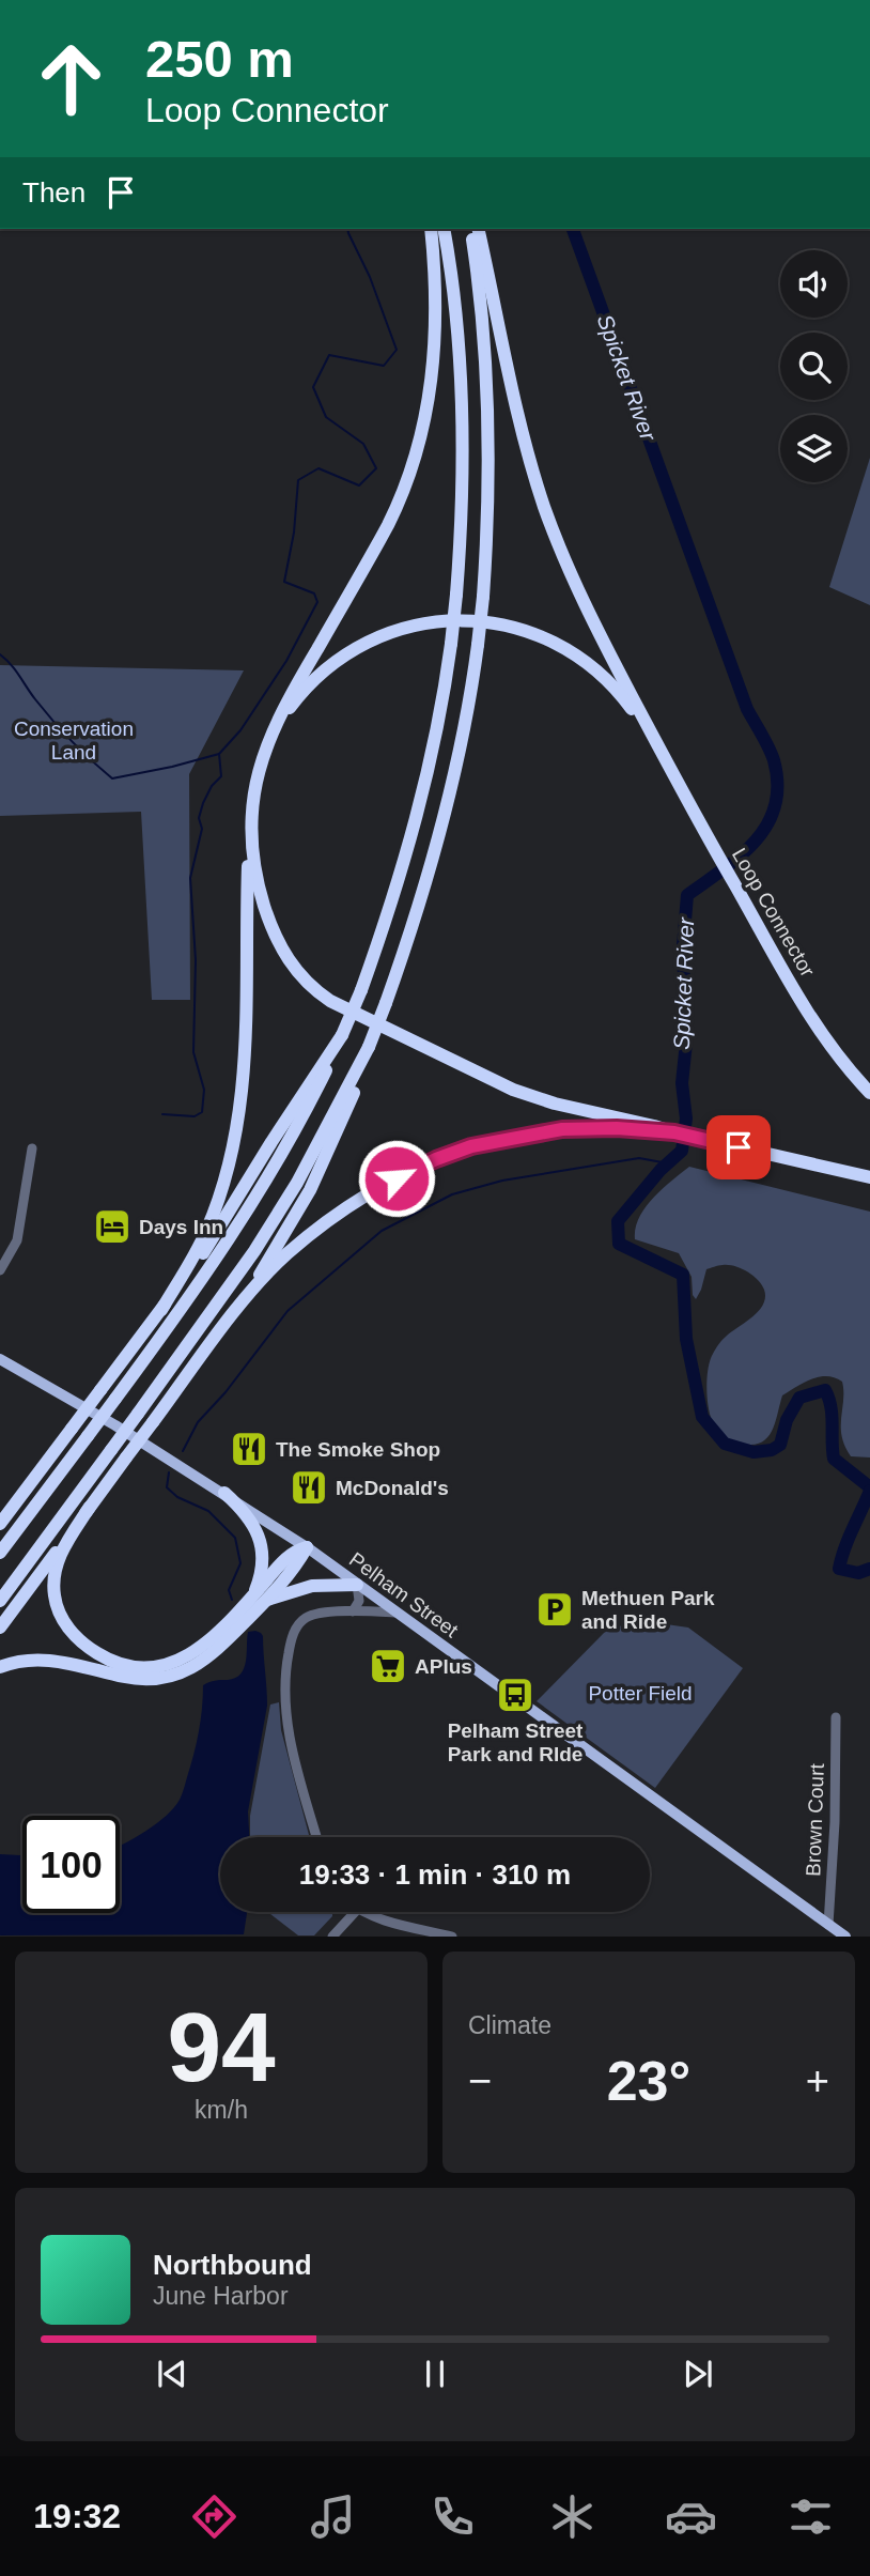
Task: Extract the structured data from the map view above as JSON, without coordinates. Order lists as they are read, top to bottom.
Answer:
{
  "streets": {
    "highway": ["Loop Connector"],
    "main road": ["Pelham Street"],
    "street": ["Brown Court"]
  },
  "crossings": [
    ["Pelham Street", "Brown Court"]
  ],
  "water": ["Spicket River"],
  "parks": ["Conservation Land", "Potter Field"],
  "places": {
    "hotel": ["Days Inn"],
    "restaurant": ["The Smoke Shop", "McDonald's"],
    "parking": ["Methuen Park and Ride"],
    "supermarket": ["APlus"],
    "bus stop": ["Pelham Street Park and RIde"]
  },
  "page": {
    "turn": ["250 m", "Loop Connector"],
    "then": "Then",
    "limit": "100",
    "trip": "19:33 · 1 min · 310 m",
    "tile": [
      ["94", "km/h"],
      "Climate"
    ],
    "heat": ["−", "23°", "+"],
    "song": ["Northbound", "June Harbor"],
    "tabs": "19:32"
  }
}
